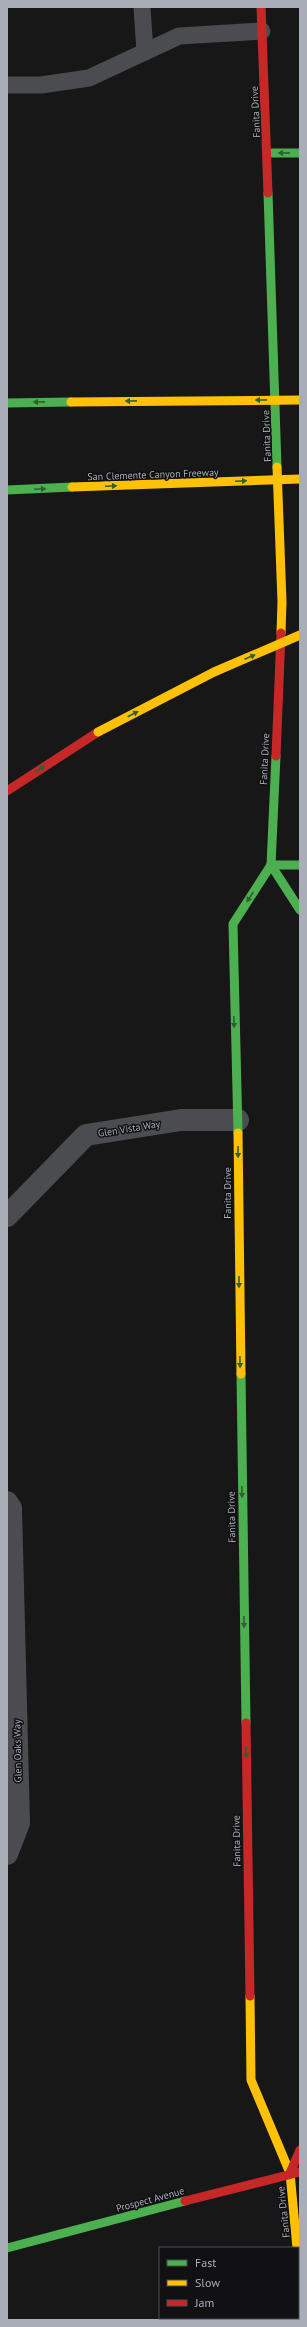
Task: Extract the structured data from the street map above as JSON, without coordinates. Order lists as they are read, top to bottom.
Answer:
{
  "streets": {
    "main road": ["Fanita Drive", "San Clemente Canyon Freeway", "Prospect Avenue"],
    "street": ["Glen Vista Way", "Glen Oaks Way"]
  },
  "crossings": [
    ["Fanita Drive", "Glen Vista Way"],
    ["Fanita Drive", "Prospect Avenue"]
  ],
  "one_way": ["Fanita Drive", "San Clemente Canyon Freeway"],
  "legend": ["Fast", "Slow", "Jam"]
}
